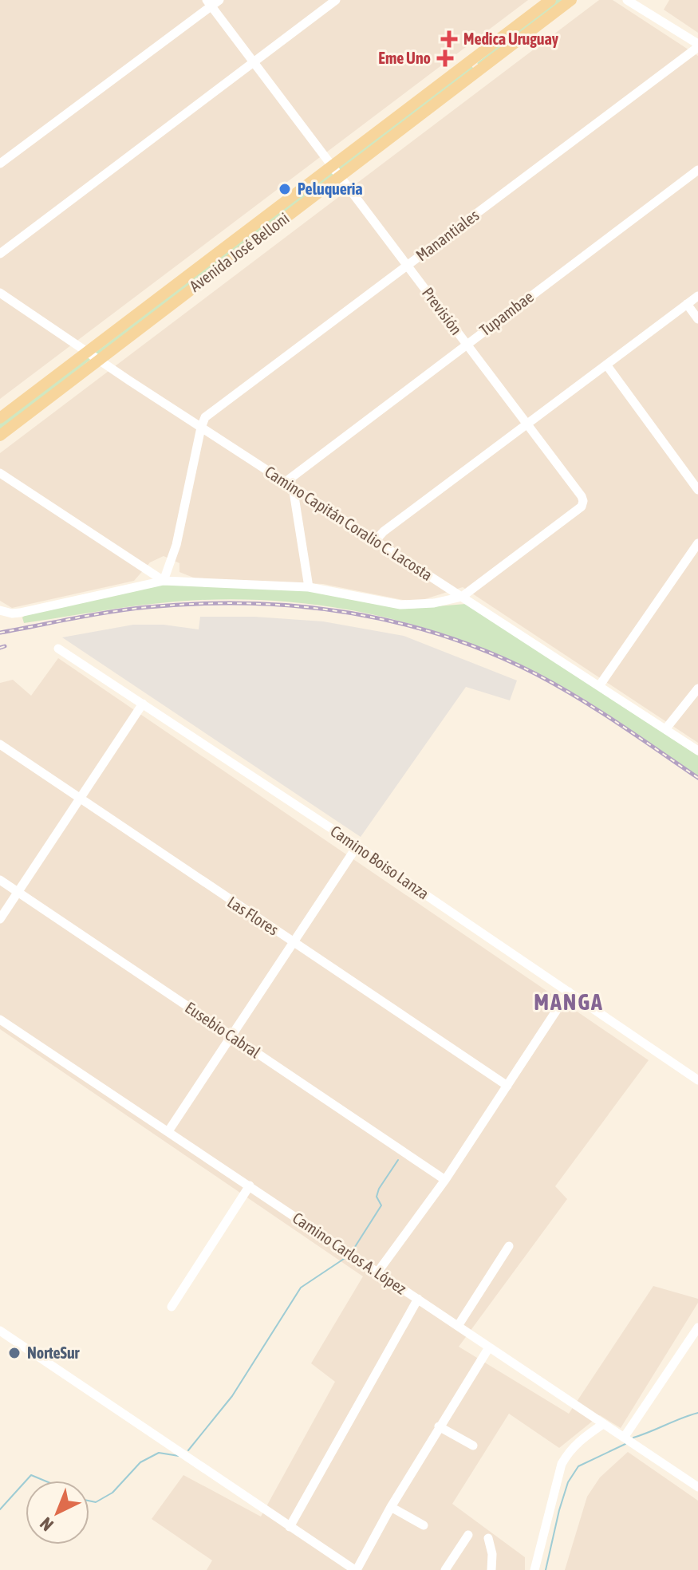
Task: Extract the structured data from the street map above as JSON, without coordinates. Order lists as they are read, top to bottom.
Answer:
{
  "streets": {
    "main road": ["Avenida José Belloni"],
    "street": [
      "Manantiales",
      "Previsión",
      "Tupambae",
      "Camino Capitán Coralio C. Lacosta",
      "Camino Boiso Lanza",
      "Las Flores",
      "Eusebio Cabral",
      "Camino Carlos A. López"
    ]
  },
  "crossings": [
    ["Manantiales", "Previsión"],
    ["Manantiales", "Camino Capitán Coralio C. Lacosta"],
    ["Avenida José Belloni", "Previsión"],
    ["Avenida José Belloni", "Camino Capitán Coralio C. Lacosta"],
    ["Previsión", "Tupambae"],
    ["Previsión", "Camino Capitán Coralio C. Lacosta"],
    ["Tupambae", "Camino Capitán Coralio C. Lacosta"]
  ],
  "districts": ["MANGA"],
  "places": {
    "health": ["Medica Uruguay", "Eme Uno"],
    "other": ["Peluqueria", "NorteSur"]
  },
  "north": "bottom left"
}
